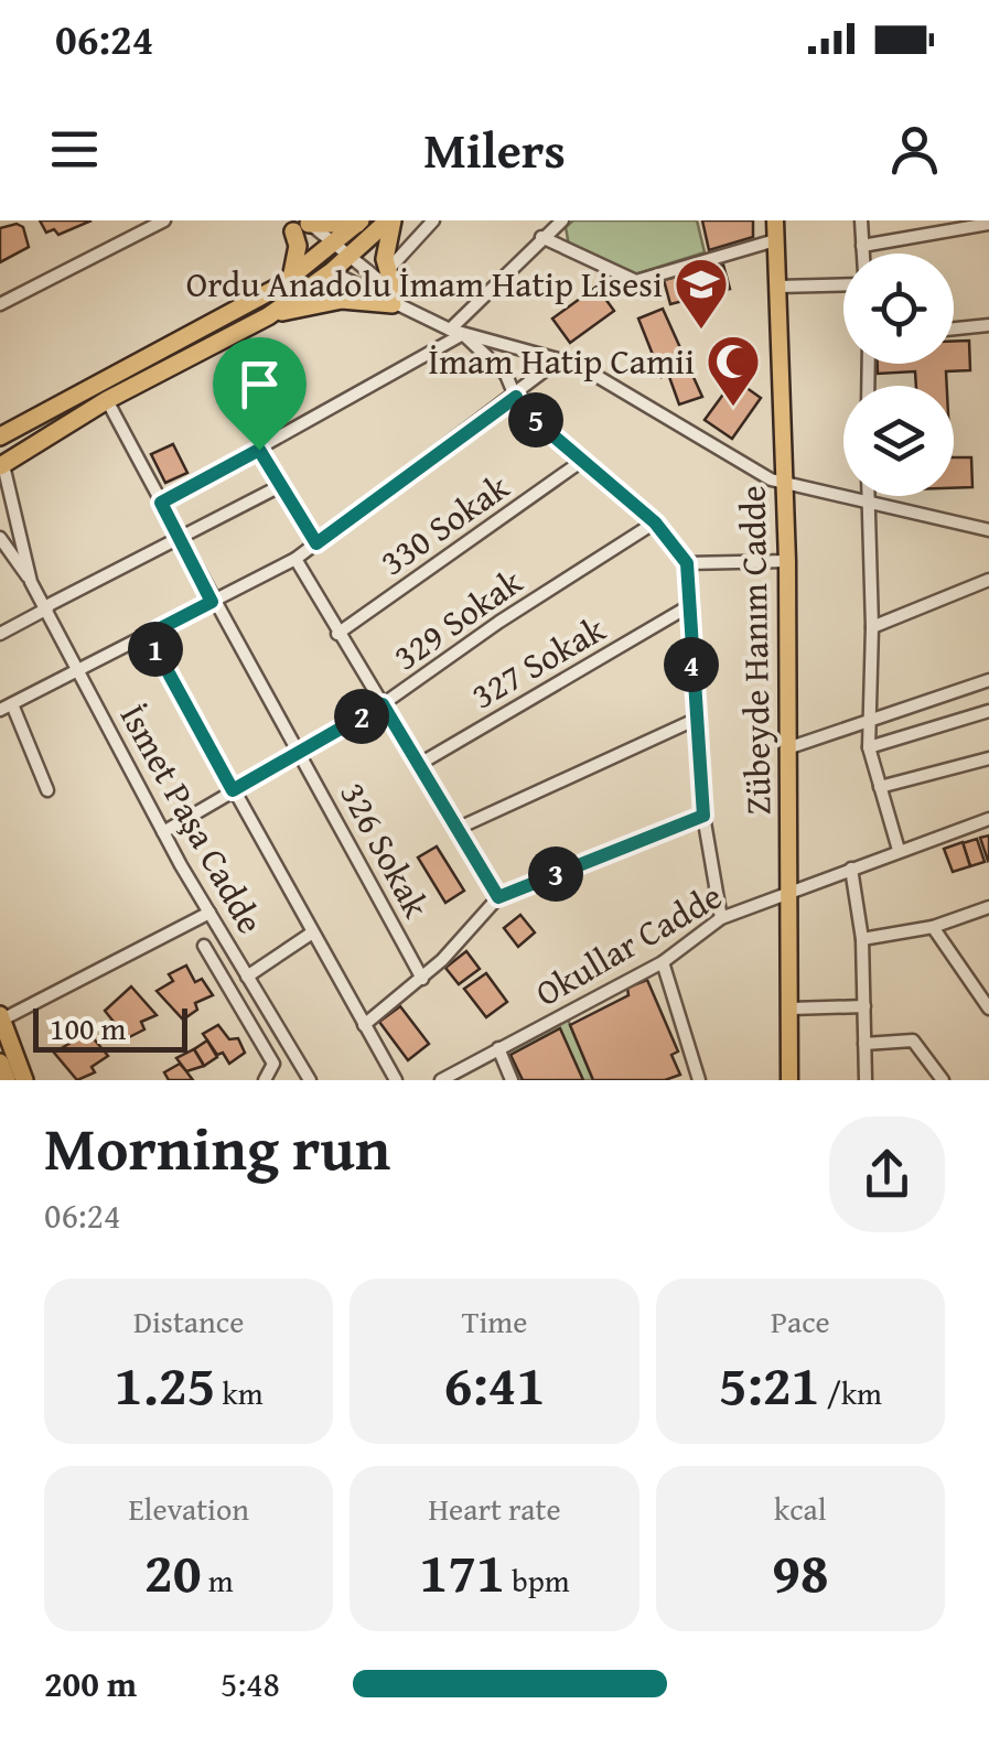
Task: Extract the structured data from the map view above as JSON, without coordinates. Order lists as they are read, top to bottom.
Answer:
{
  "streets": {
    "main road": ["Zübeyde Hanım Cadde"],
    "street": [
      "330 Sokak",
      "329 Sokak",
      "327 Sokak",
      "İsmet Paşa Cadde",
      "326 Sokak",
      "Okullar Cadde"
    ]
  },
  "crossings": [
    ["329 Sokak", "İsmet Paşa Cadde"],
    ["329 Sokak", "326 Sokak"],
    ["Zübeyde Hanım Cadde", "Okullar Cadde"]
  ],
  "places": {
    "school or university": ["Ordu Anadolu İmam Hatip Lisesi"],
    "mosque": ["İmam Hatip Camii"]
  },
  "scale_bar": "100 m",
  "page": {
    "status": "06:24",
    "header": "Milers",
    "pins": [
      "5",
      "1",
      "4",
      "2",
      "3"
    ],
    "scale": "100 m",
    "heading": ["Morning run", "06:24"],
    "stats": [
      ["Distance", "1.25 km"],
      ["Time", "6:41"],
      ["Pace", "5:21 /km"],
      ["Elevation", "20 m"],
      ["Heart rate", "171 bpm"],
      ["kcal", "98"]
    ],
    "list": [
      {
        "name": "200 m",
        "note": "5:48"
      }
    ]
  }
}
